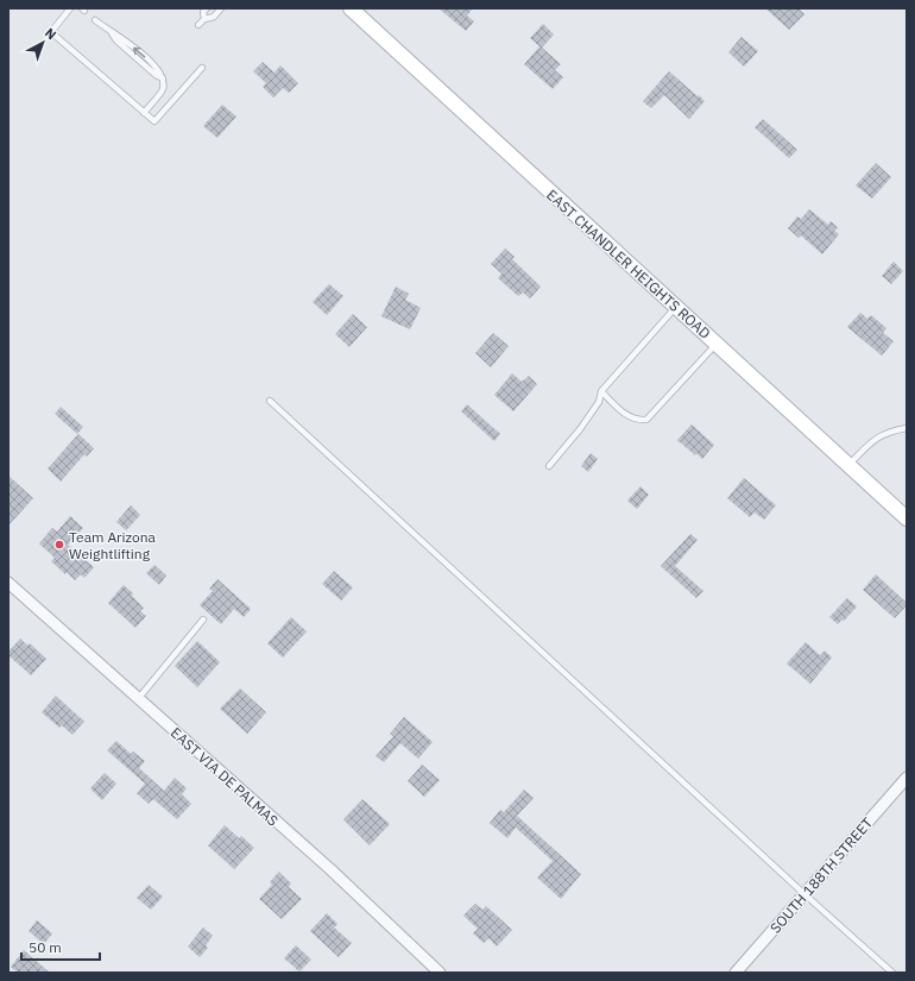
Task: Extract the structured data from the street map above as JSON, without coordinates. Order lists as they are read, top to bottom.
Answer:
{
  "streets": {
    "main road": ["EAST CHANDLER HEIGHTS ROAD"],
    "street": ["EAST VIA DE PALMAS", "SOUTH 188TH STREET"]
  },
  "places": ["Team Arizona Weightlifting"],
  "scale_bar": "50 m",
  "north": "top right"
}
